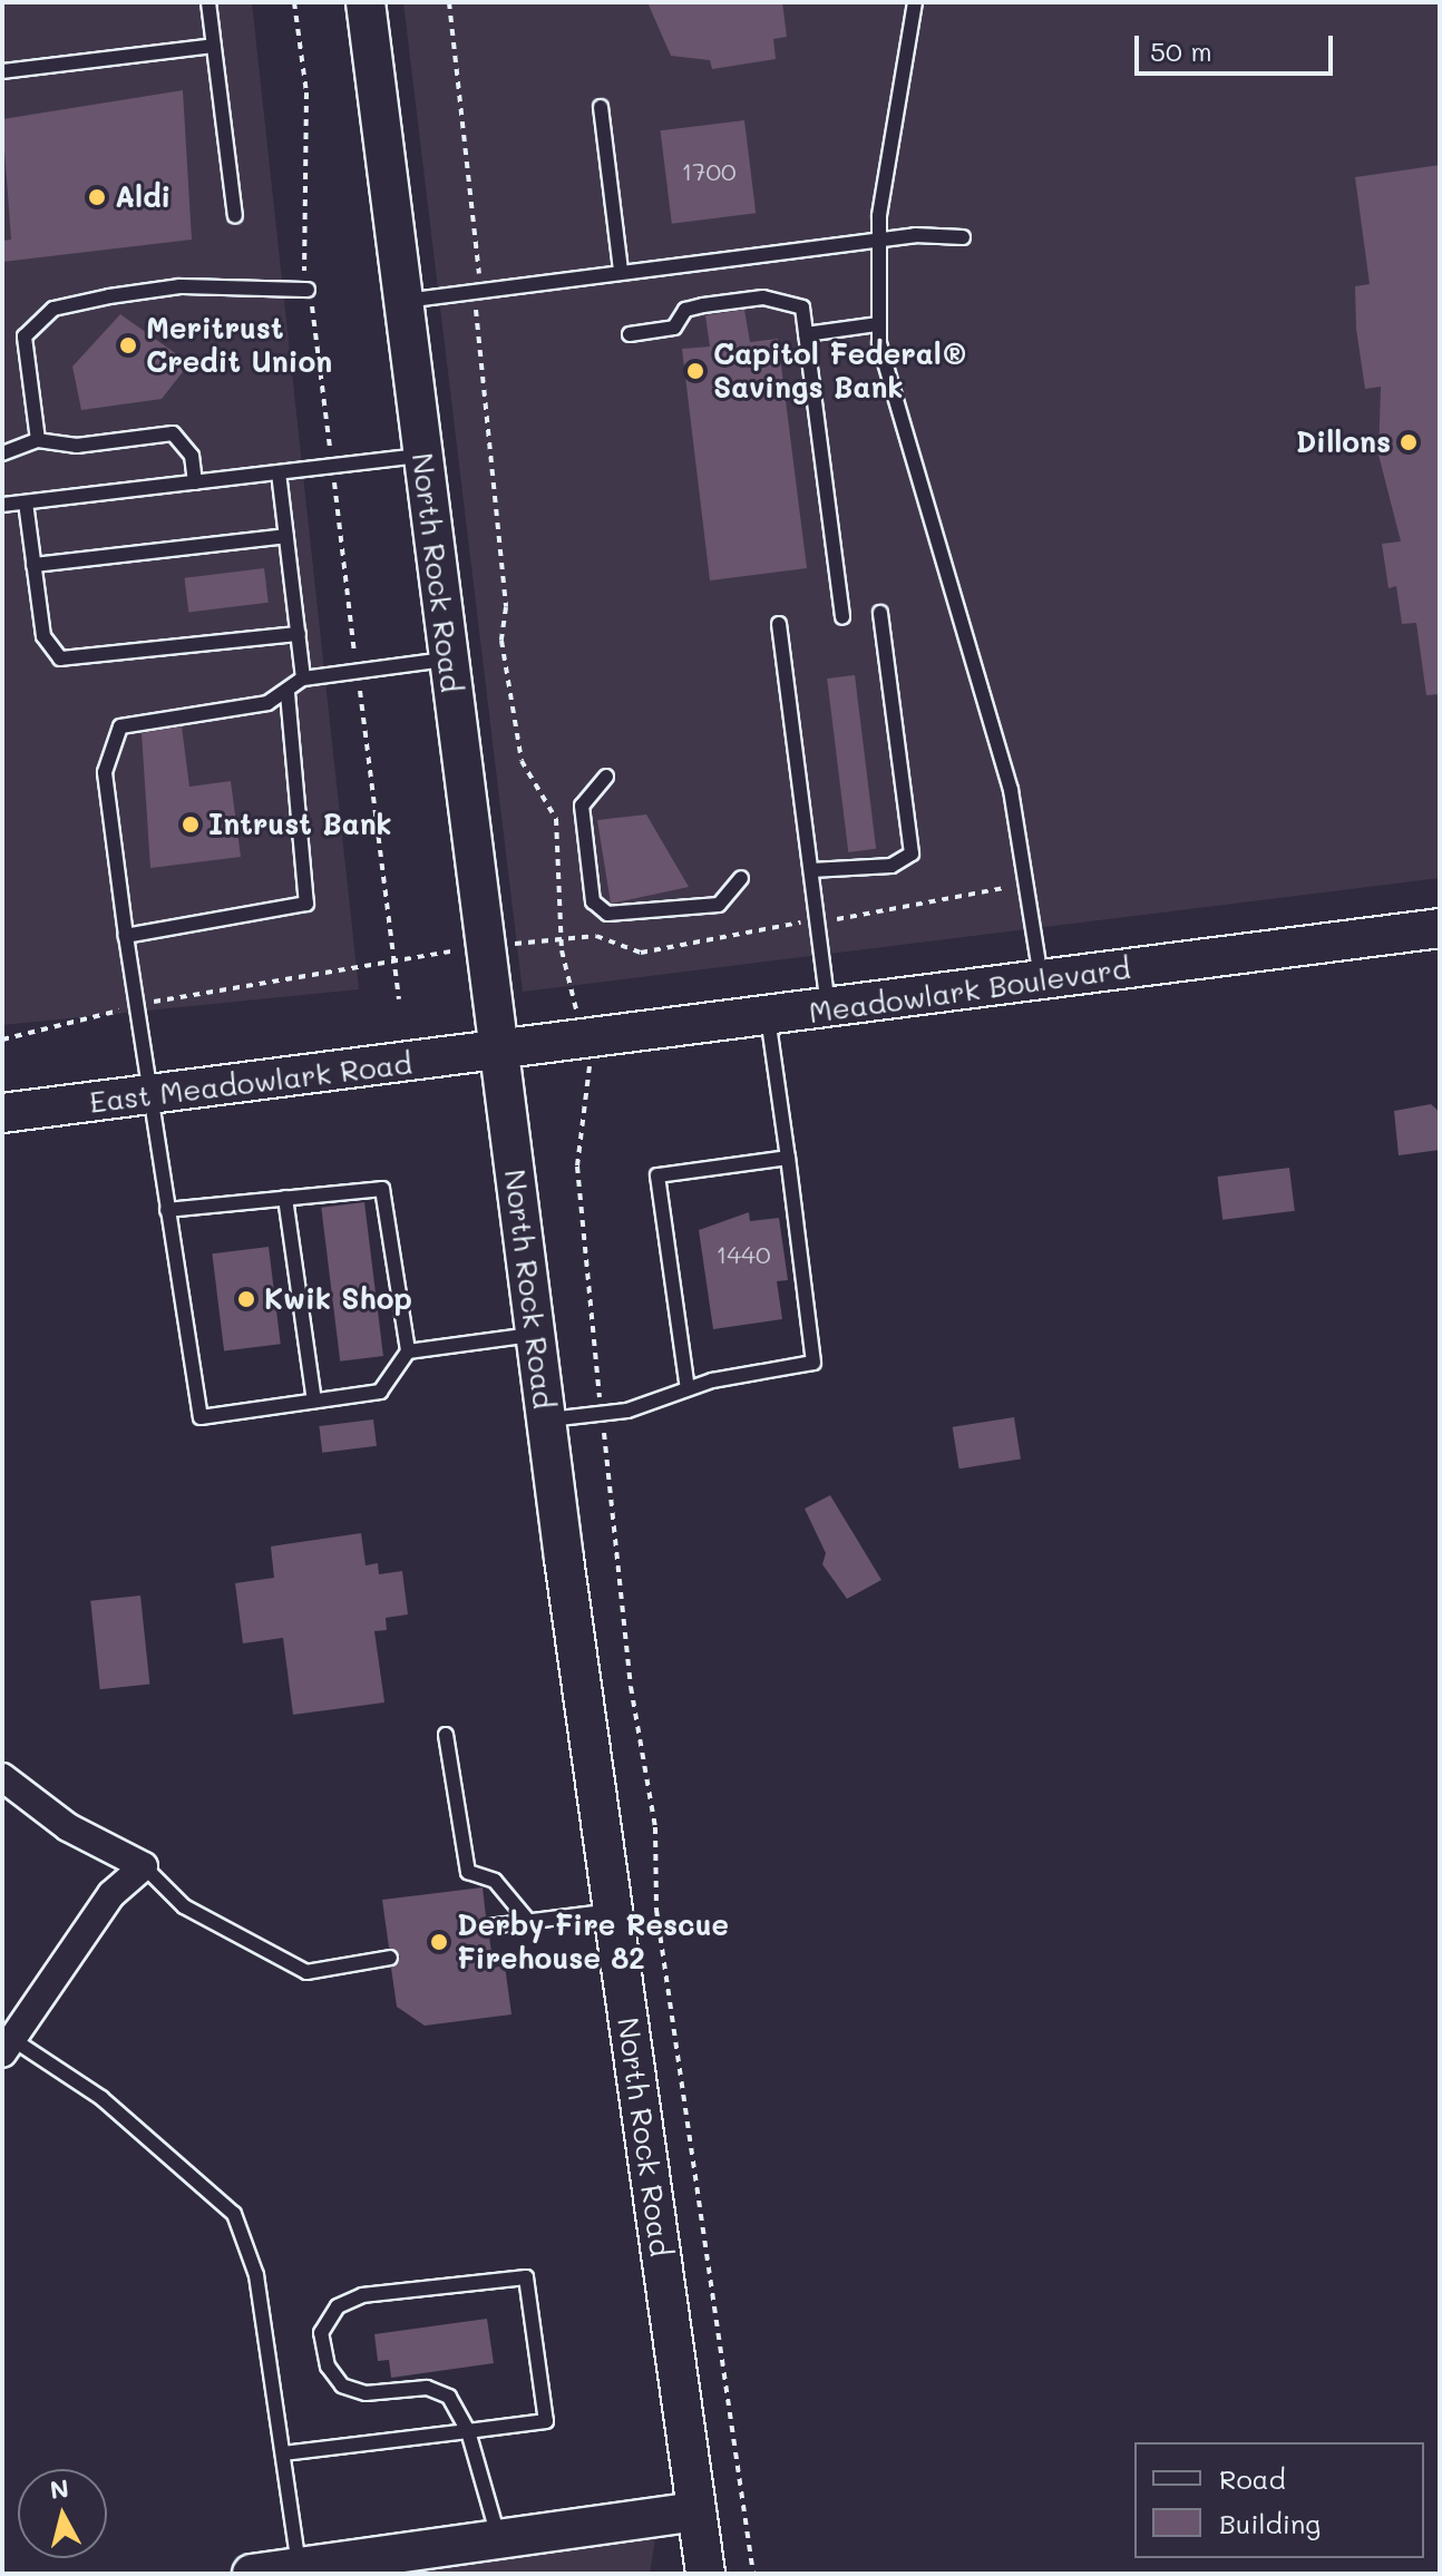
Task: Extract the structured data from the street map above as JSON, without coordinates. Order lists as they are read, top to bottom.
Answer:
{
  "streets": {
    "main road": ["North Rock Road", "Meadowlark Boulevard", "East Meadowlark Road"]
  },
  "crossings": [
    ["North Rock Road", "Meadowlark Boulevard"],
    ["North Rock Road", "East Meadowlark Road"],
    ["Meadowlark Boulevard", "East Meadowlark Road"]
  ],
  "places": [
    "Aldi",
    "Meritrust Credit Union",
    "Capitol Federal® Savings Bank",
    "Dillons",
    "Intrust Bank",
    "Kwik Shop",
    "Derby Fire Rescue Firehouse 82"
  ],
  "house_numbers": ["1700", "1440"],
  "legend": ["Road", "Building"],
  "scale_bar": "50 m",
  "north": "top"
}
